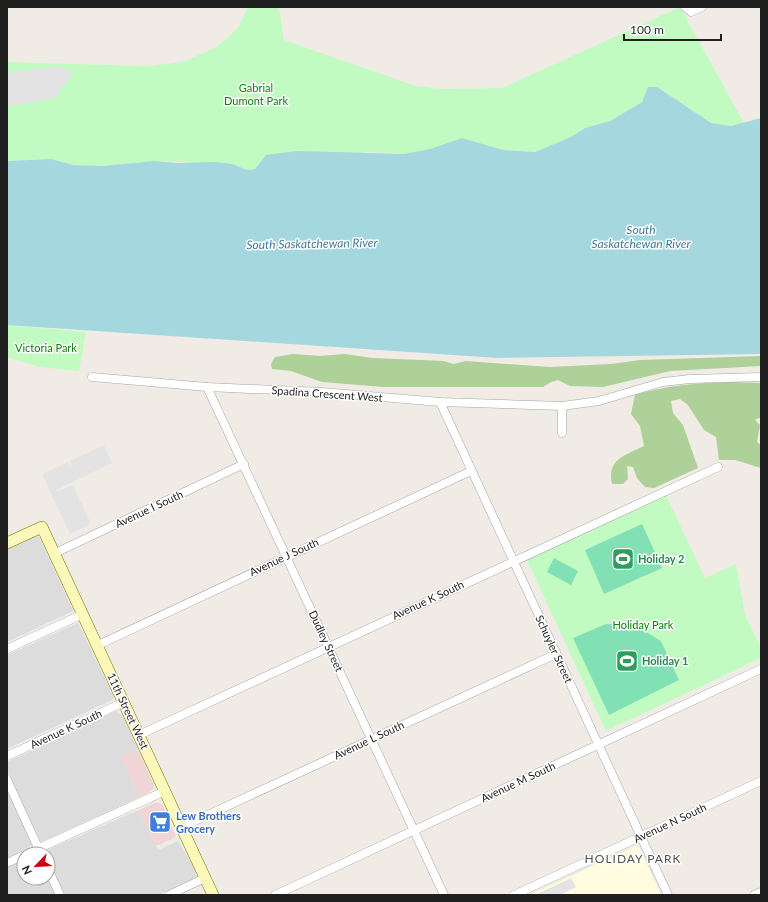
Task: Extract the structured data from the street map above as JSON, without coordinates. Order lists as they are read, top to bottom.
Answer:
{
  "streets": {
    "street": [
      "Spadina Crescent West",
      "Avenue I South",
      "Avenue J South",
      "Avenue K South",
      "Dudley Street",
      "Schuyler Street",
      "11th Street West",
      "Avenue L South",
      "Avenue M South",
      "Avenue N South"
    ]
  },
  "crossings": [
    ["Spadina Crescent West", "Dudley Street"],
    ["Spadina Crescent West", "Schuyler Street"],
    ["Avenue I South", "Dudley Street"],
    ["Avenue I South", "11th Street West"],
    ["Avenue J South", "Dudley Street"],
    ["Avenue J South", "Schuyler Street"],
    ["Avenue J South", "11th Street West"],
    ["Avenue K South", "Dudley Street"],
    ["Avenue K South", "Schuyler Street"],
    ["Avenue K South", "11th Street West"],
    ["Dudley Street", "Avenue L South"],
    ["Dudley Street", "Avenue M South"],
    ["Schuyler Street", "Avenue L South"],
    ["Schuyler Street", "Avenue M South"],
    ["Schuyler Street", "Avenue N South"],
    ["11th Street West", "Avenue L South"]
  ],
  "districts": ["HOLIDAY PARK"],
  "water": ["South Saskatchewan River"],
  "parks": ["Gabrial Dumont Park", "Victoria Park", "Holiday Park"],
  "places": {
    "sports": ["Holiday 2", "Holiday 1"],
    "supermarket": ["Lew Brothers Grocery"]
  },
  "scale_bar": "100 m",
  "north": "bottom left"
}
